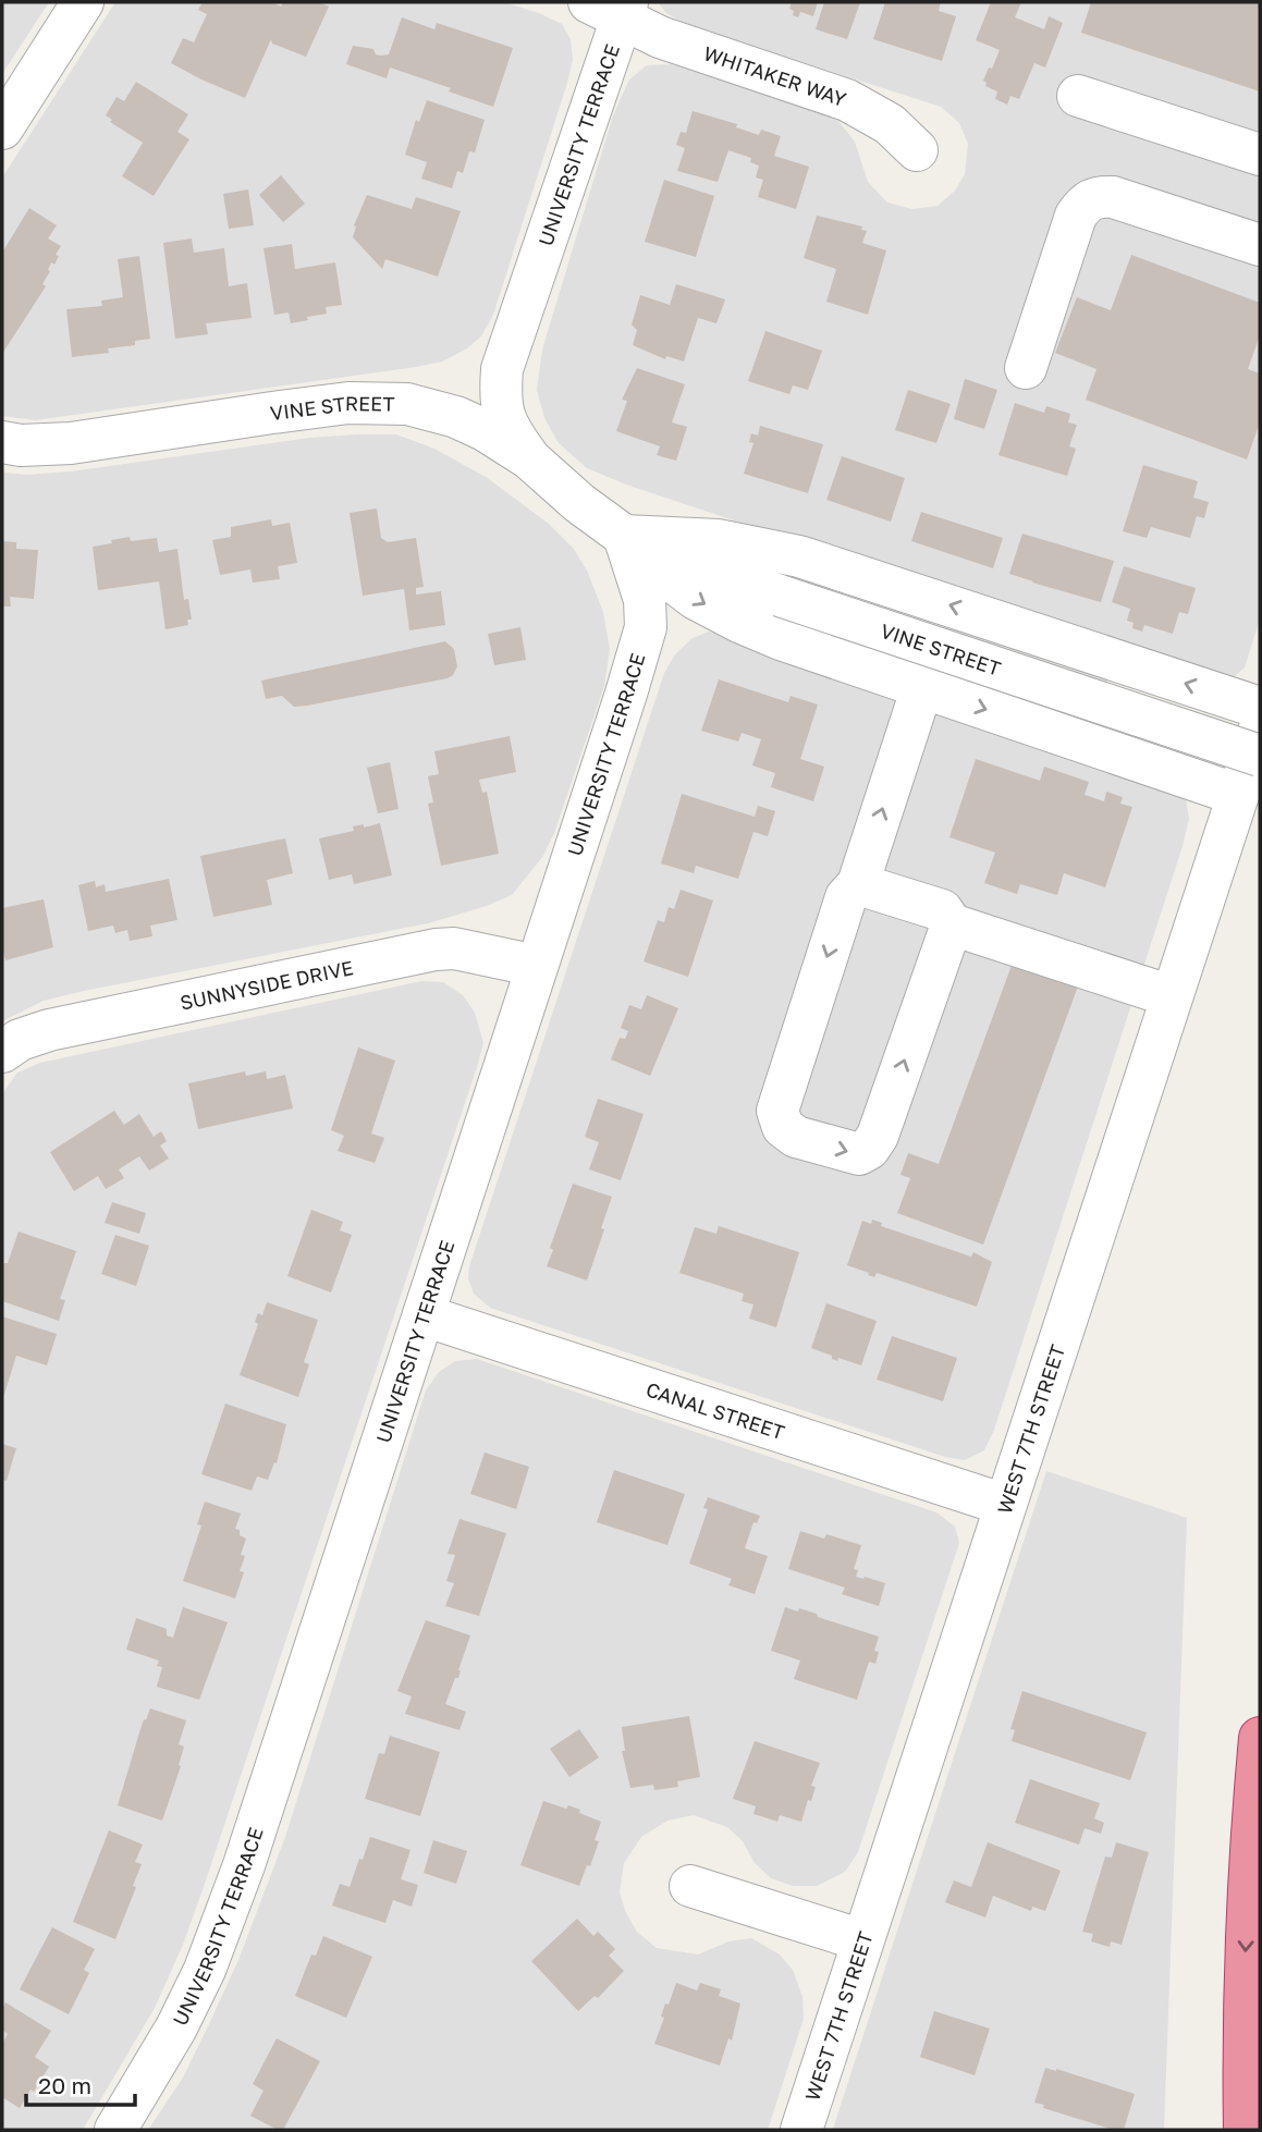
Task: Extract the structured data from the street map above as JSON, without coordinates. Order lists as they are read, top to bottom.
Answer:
{
  "streets": {
    "street": [
      "WHITAKER WAY",
      "UNIVERSITY TERRACE",
      "VINE STREET",
      "SUNNYSIDE DRIVE",
      "CANAL STREET",
      "WEST 7TH STREET"
    ]
  },
  "crossings": [
    ["WHITAKER WAY", "UNIVERSITY TERRACE"],
    ["UNIVERSITY TERRACE", "VINE STREET"],
    ["UNIVERSITY TERRACE", "SUNNYSIDE DRIVE"],
    ["UNIVERSITY TERRACE", "CANAL STREET"],
    ["VINE STREET", "WEST 7TH STREET"],
    ["CANAL STREET", "WEST 7TH STREET"]
  ],
  "scale_bar": "20 m"
}
